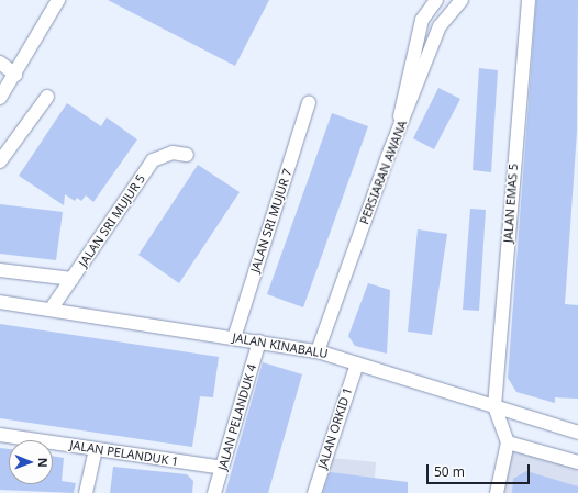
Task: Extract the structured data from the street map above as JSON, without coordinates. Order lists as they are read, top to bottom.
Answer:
{
  "streets": {
    "street": [
      "PERSIARAN AWANA",
      "JALAN EMAS 5",
      "JALAN SRI MUJUR 5",
      "JALAN SRI MUJUR 7",
      "JALAN KINABALU",
      "JALAN PELANDUK 4",
      "JALAN ORKID 1",
      "JALAN PELANDUK 1"
    ]
  },
  "crossings": [
    ["PERSIARAN AWANA", "JALAN KINABALU"],
    ["JALAN EMAS 5", "JALAN KINABALU"],
    ["JALAN SRI MUJUR 5", "JALAN KINABALU"],
    ["JALAN SRI MUJUR 7", "JALAN KINABALU"],
    ["JALAN KINABALU", "JALAN PELANDUK 4"],
    ["JALAN KINABALU", "JALAN ORKID 1"],
    ["JALAN PELANDUK 4", "JALAN PELANDUK 1"]
  ],
  "scale_bar": "50 m",
  "north": "right"
}
